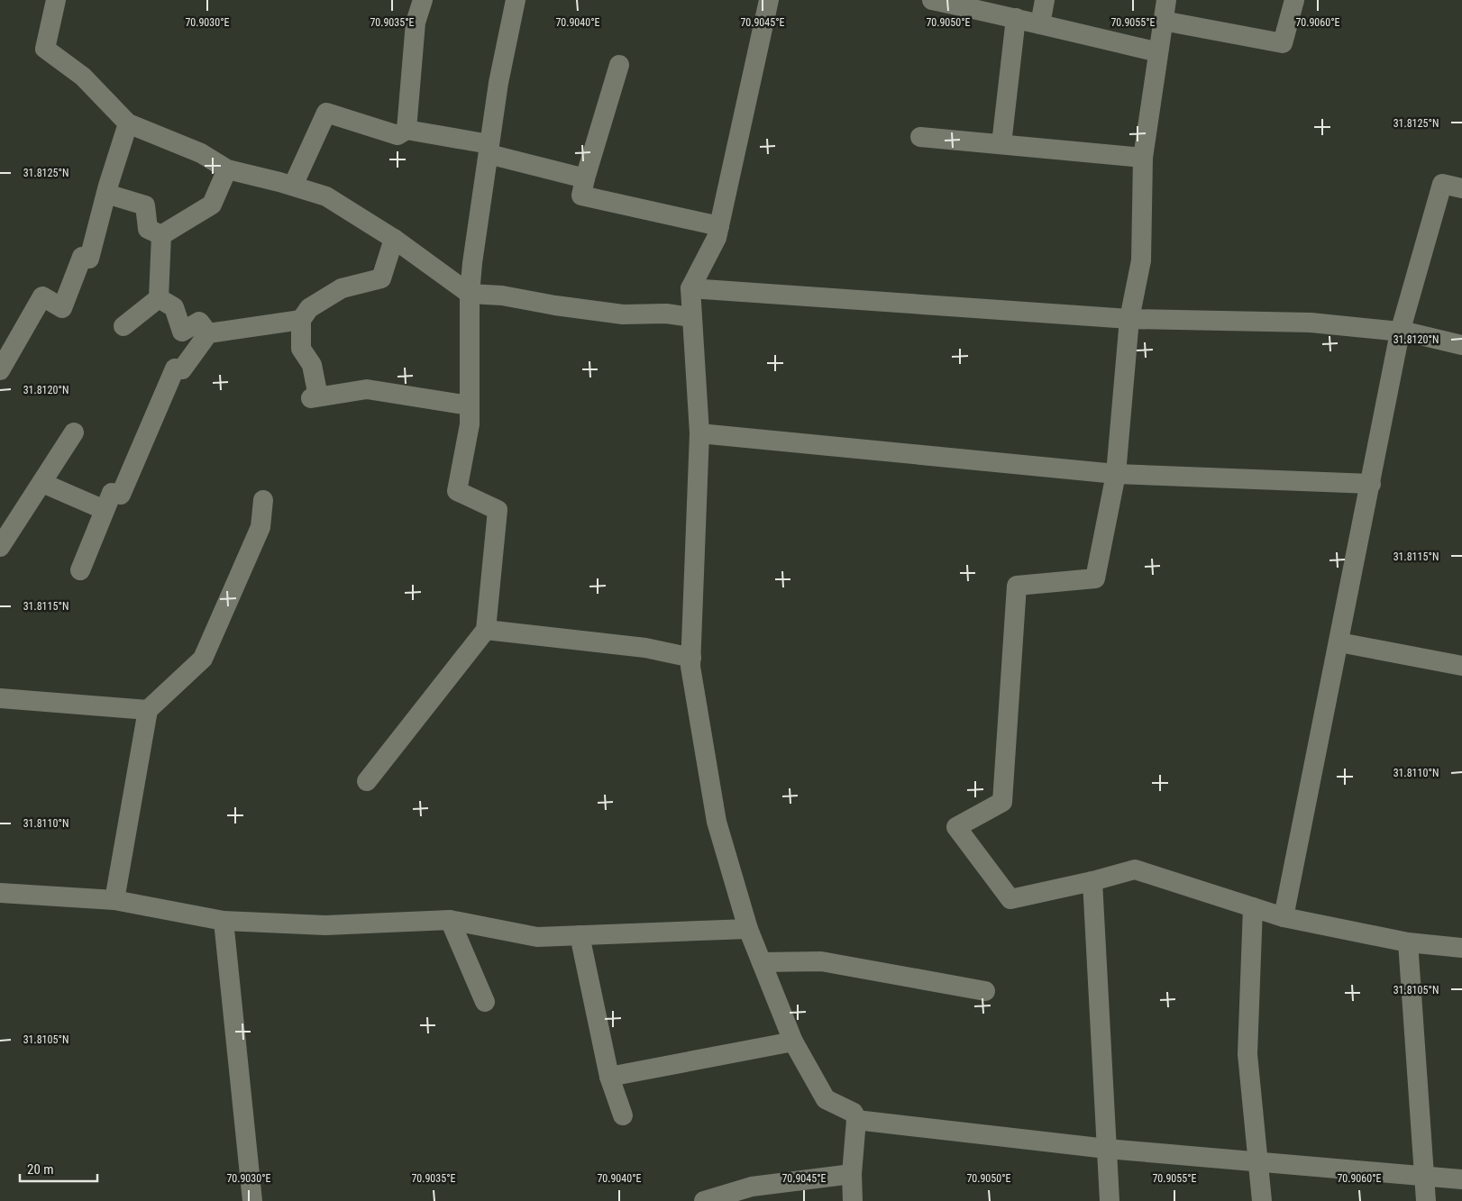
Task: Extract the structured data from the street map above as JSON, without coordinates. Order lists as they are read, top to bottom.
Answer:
{
  "scale_bar": "20 m",
  "coordinates": [
    "70.9030°E",
    "70.9035°E",
    "70.9040°E",
    "70.9045°E",
    "70.9050°E",
    "70.9055°E",
    "70.9060°E",
    "31.8125°N",
    "31.8120°N",
    "31.8115°N",
    "31.8110°N",
    "31.8105°N"
  ]
}
